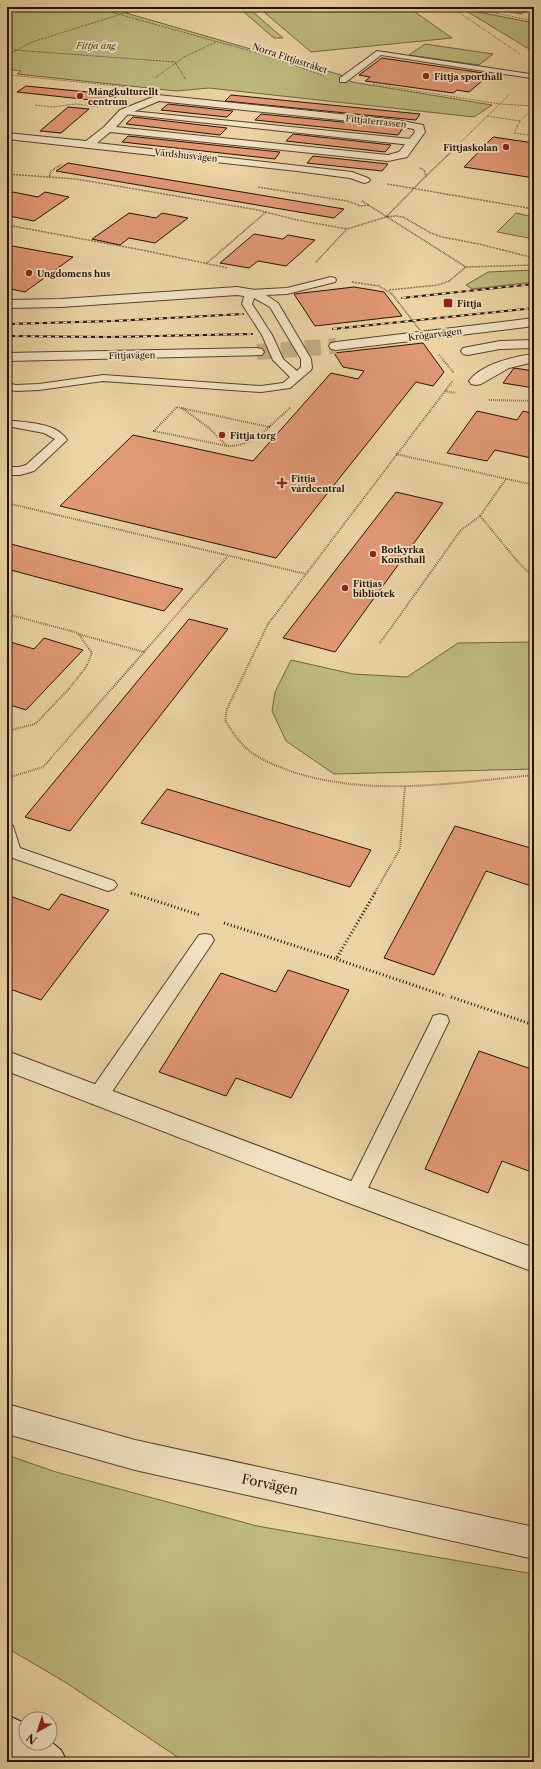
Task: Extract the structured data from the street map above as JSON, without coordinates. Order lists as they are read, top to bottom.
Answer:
{
  "streets": {
    "street": [
      "Fittjaterrassen",
      "Värdshusvägen",
      "Krögarvägen",
      "Fittjavägen",
      "Forvägen"
    ],
    "path": ["Norra Fittjastråket"]
  },
  "crossings": [
    ["Fittjaterrassen", "Värdshusvägen"]
  ],
  "parks": ["Fittja äng"],
  "places": {
    "other": [
      "Fittja sporthall",
      "Mångkulturellt centrum",
      "Fittjaskolan",
      "Ungdomens hus",
      "Fittja torg",
      "Botkyrka Konsthall",
      "Fittjas bibliotek"
    ],
    "transit": ["Fittja"],
    "health": ["Fittja vårdcentral"]
  },
  "north": "bottom left"
}
